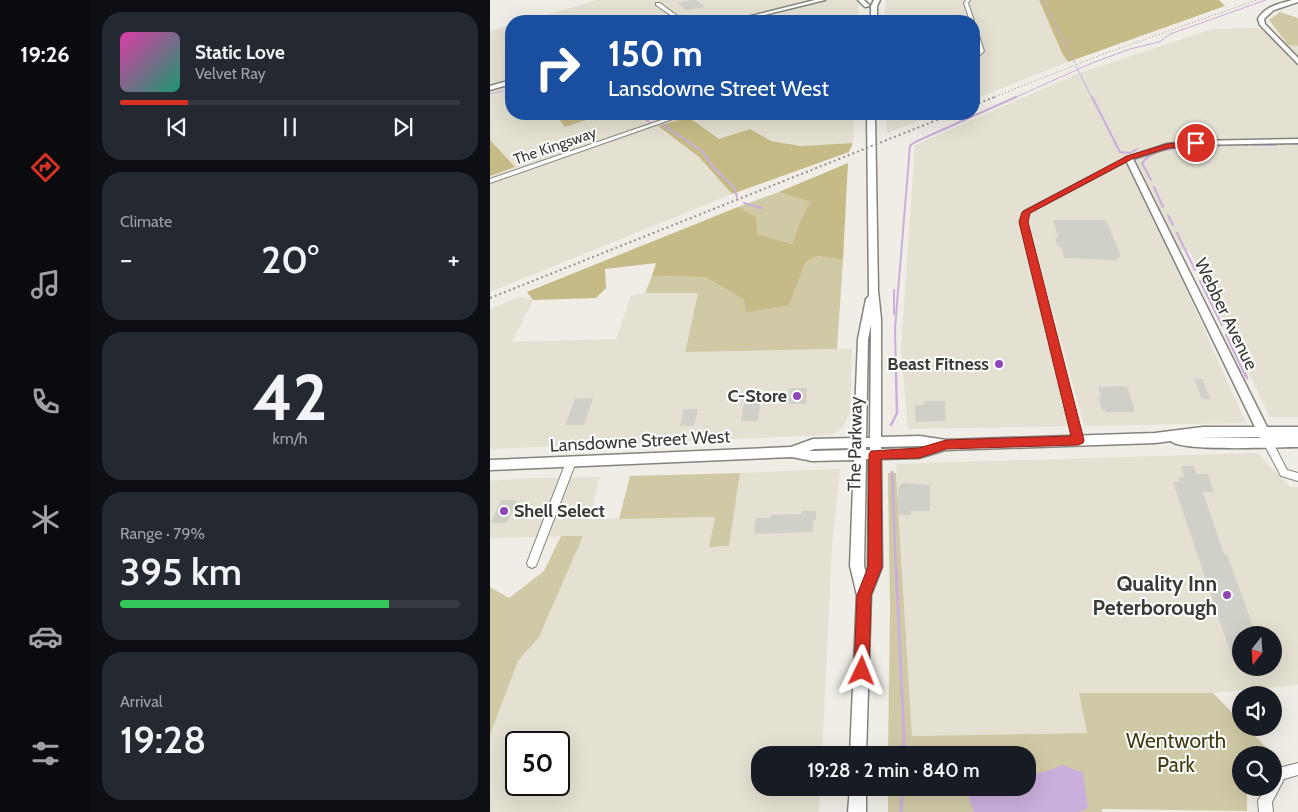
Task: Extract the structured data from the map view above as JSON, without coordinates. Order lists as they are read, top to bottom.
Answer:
{
  "streets": {
    "main road": ["Webber Avenue", "Lansdowne Street West", "The Parkway"],
    "street": ["The Kingsway"]
  },
  "crossings": [
    ["Webber Avenue", "Lansdowne Street West"],
    ["Lansdowne Street West", "The Parkway"]
  ],
  "parks": ["Wentworth Park"],
  "places": [
    "Beast Fitness",
    "C-Store",
    "Shell Select",
    "Quality Inn Peterborough"
  ],
  "north": "bottom",
  "page": {
    "tabs": "19:26",
    "turn": ["150 m", "Lansdowne Street West"],
    "song": ["Static Love", "Velvet Ray"],
    "tile": [
      "Climate",
      ["42", "km/h"],
      ["Range · 79%", "395 km"],
      ["Arrival", "19:28"]
    ],
    "heat": ["−", "20°", "+"],
    "limit": "50",
    "trip": "19:28 · 2 min · 840 m"
  }
}
